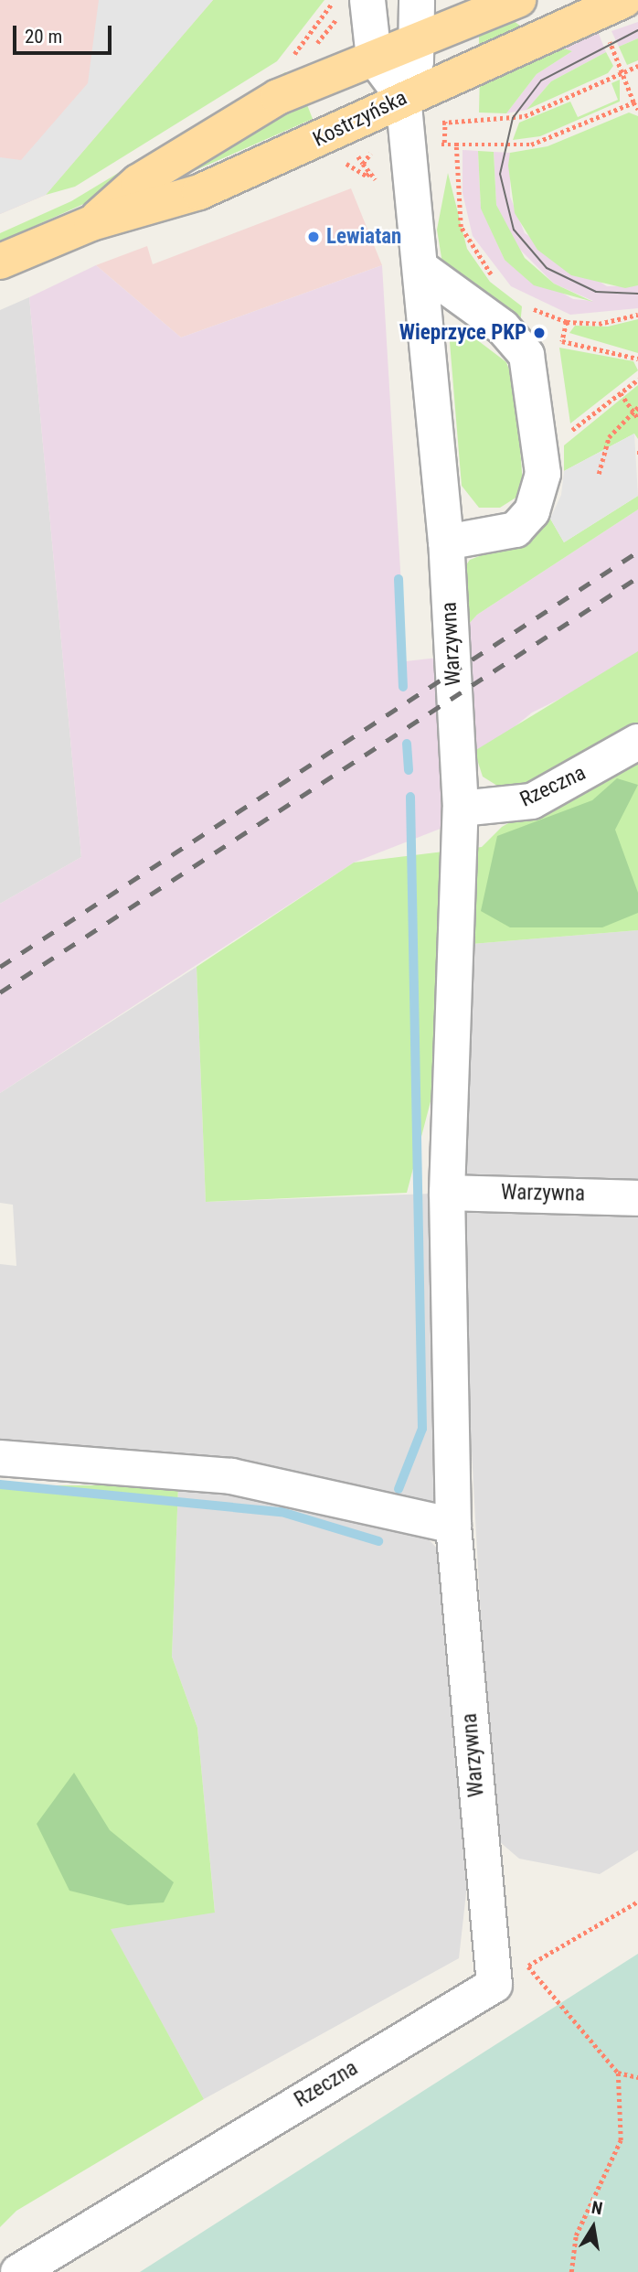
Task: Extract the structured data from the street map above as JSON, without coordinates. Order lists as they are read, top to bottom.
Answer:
{
  "streets": {
    "main road": ["Kostrzyńska"],
    "street": ["Warzywna", "Rzeczna"]
  },
  "crossings": [
    ["Kostrzyńska", "Warzywna"],
    ["Warzywna", "Rzeczna"]
  ],
  "places": ["Lewiatan", "Wieprzyce PKP"],
  "scale_bar": "20 m",
  "north": "top"
}
